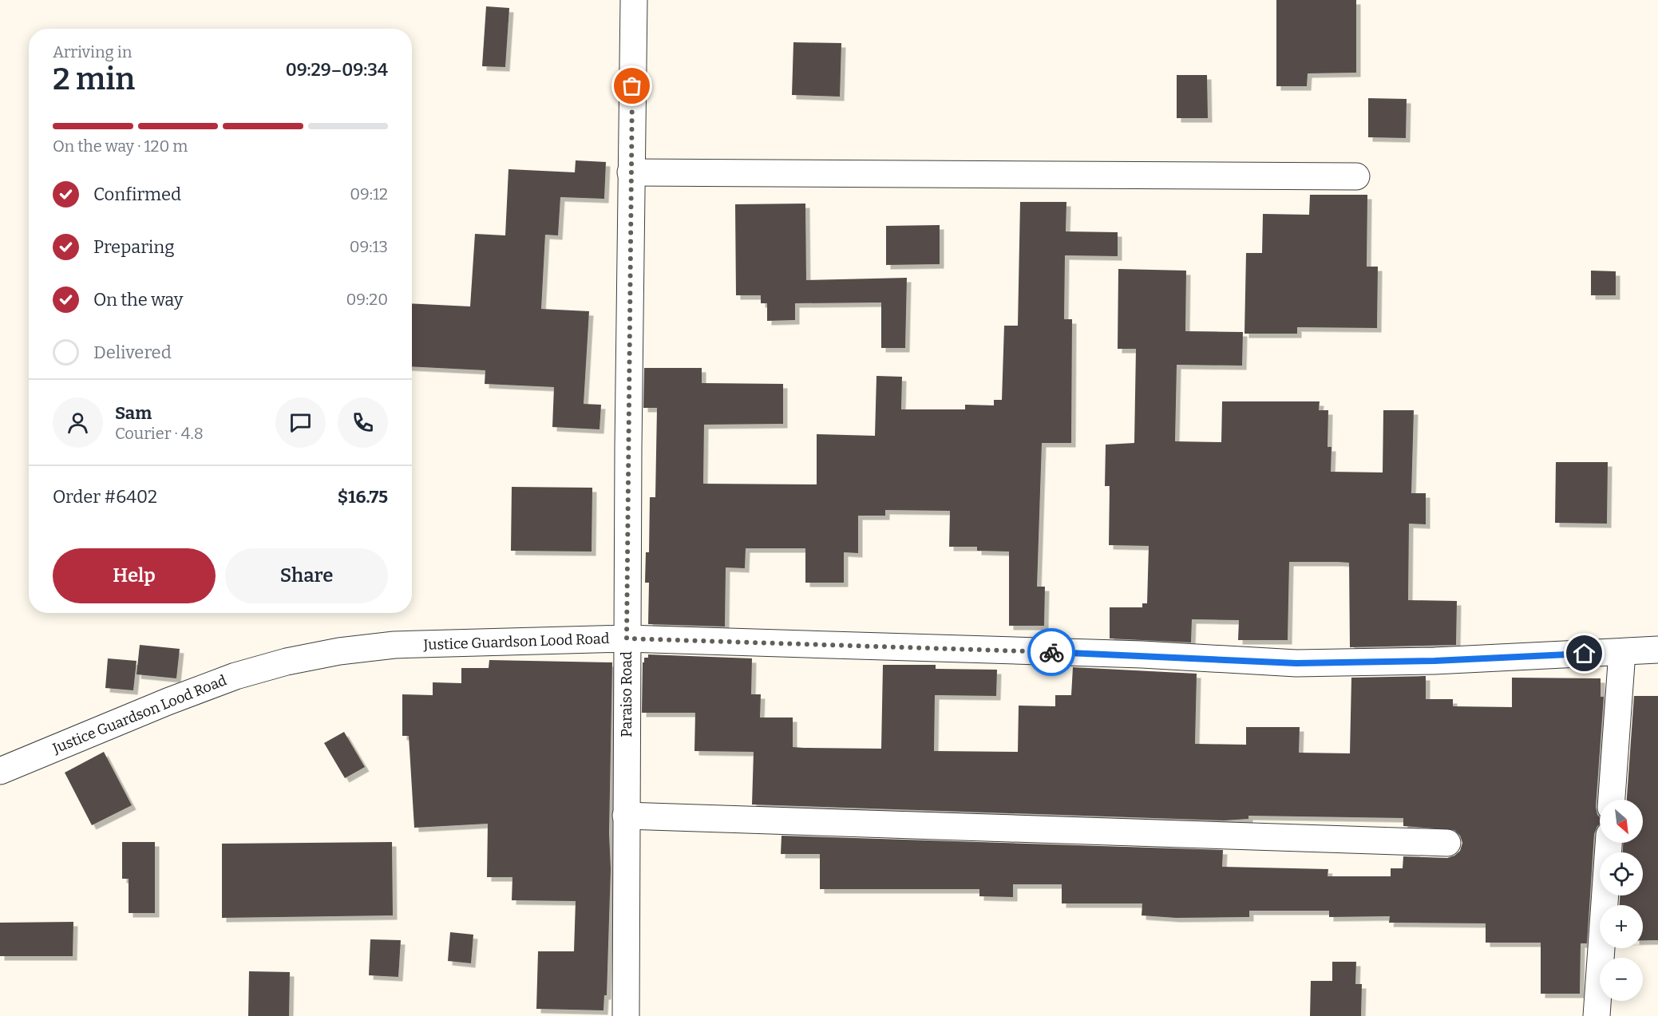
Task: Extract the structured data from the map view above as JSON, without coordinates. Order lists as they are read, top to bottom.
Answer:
{
  "streets": {
    "street": ["Justice Guardson Lood Road", "Paraiso Road"]
  },
  "crossings": [
    ["Justice Guardson Lood Road", "Paraiso Road"]
  ],
  "north": "bottom right",
  "page": {
    "heading": ["2 min", "Arriving in", "09:29–09:34"],
    "panel": [
      "Sam",
      "Courier · 4.8",
      "Order #6402",
      "$16.75"
    ],
    "bar": "On the way · 120 m",
    "list": [
      ["Confirmed", "09:12"],
      ["Preparing", "09:13"],
      ["On the way", "09:20"],
      "Delivered"
    ],
    "buttons": ["Help", "Share"],
    "map_buttons": ["+", "−"]
  }
}
